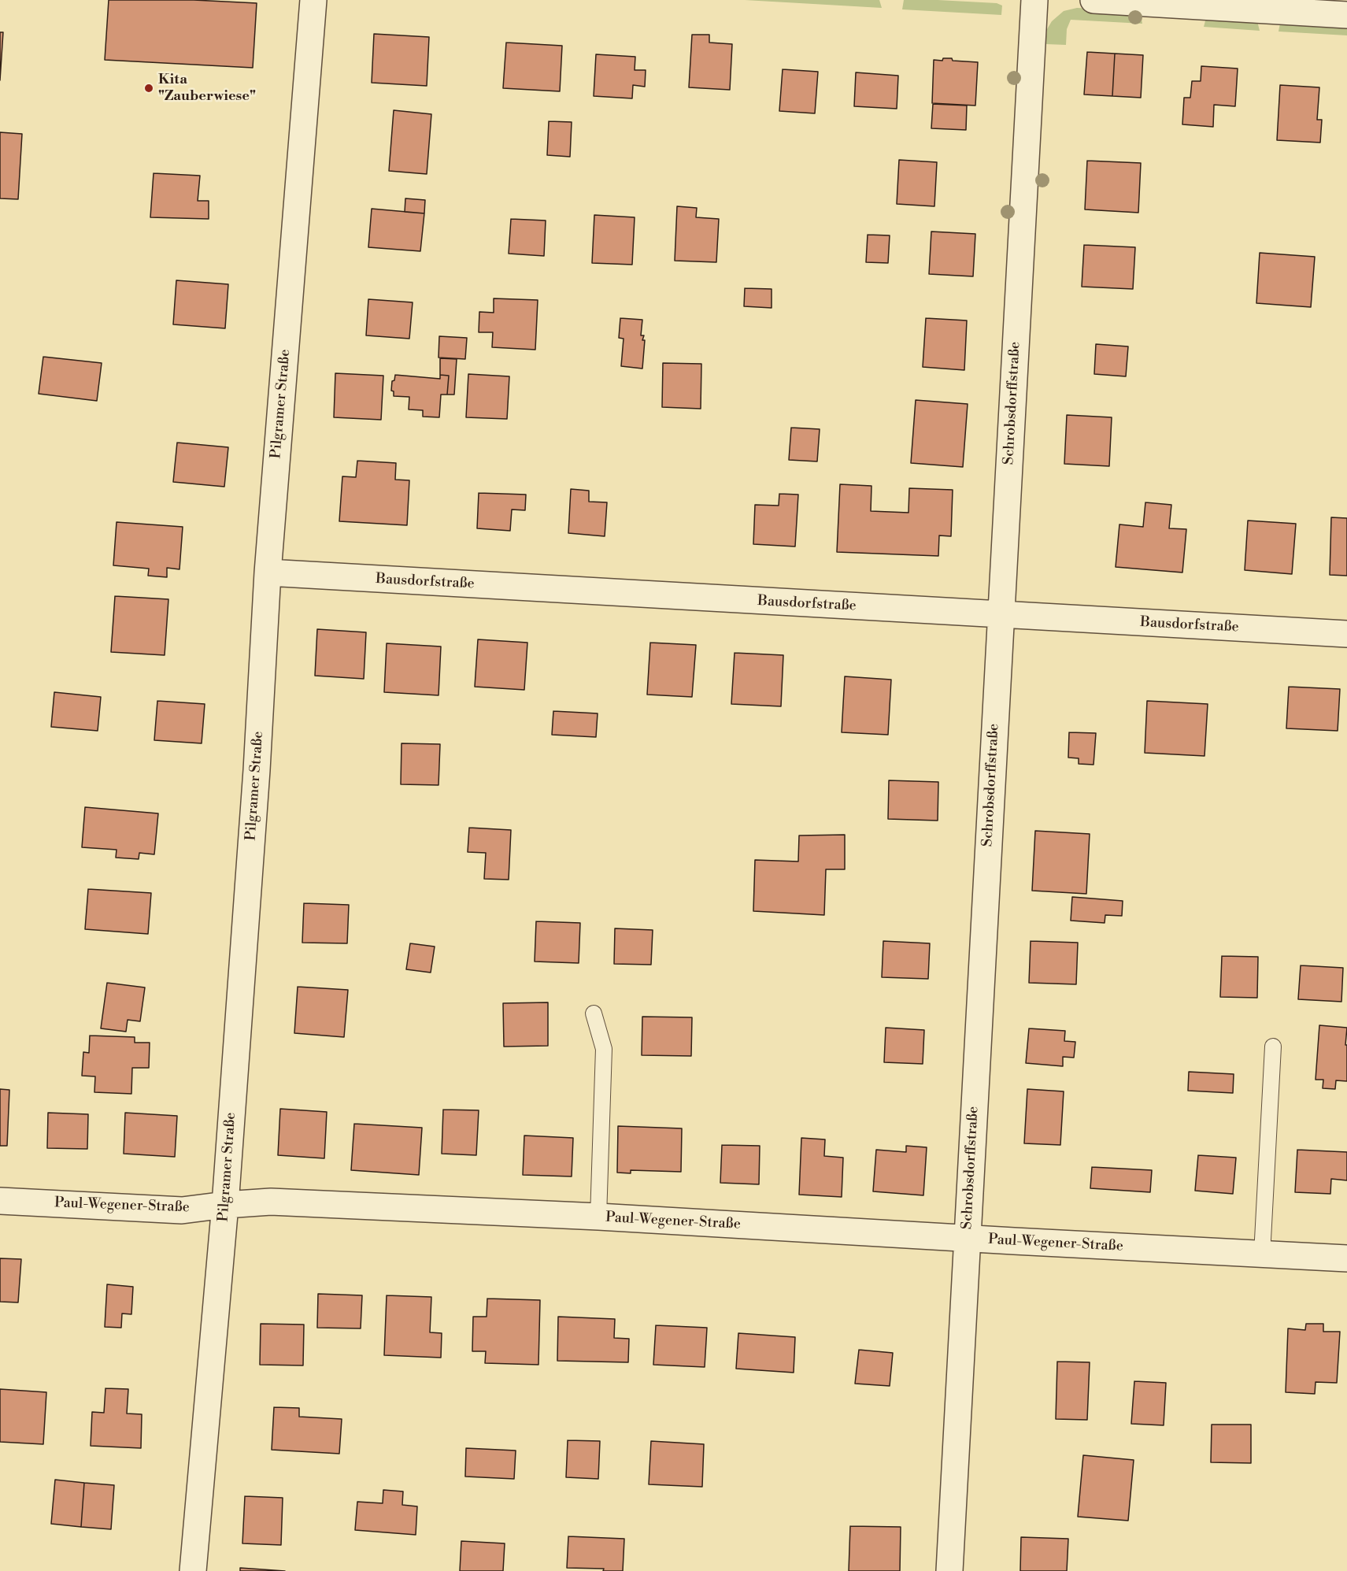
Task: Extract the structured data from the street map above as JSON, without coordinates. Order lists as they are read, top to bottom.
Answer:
{
  "streets": {
    "street": [
      "Schrobsdorffstraße",
      "Pilgramer Straße",
      "Bausdorfstraße",
      "Paul-Wegener-Straße"
    ]
  },
  "crossings": [
    ["Schrobsdorffstraße", "Bausdorfstraße"],
    ["Schrobsdorffstraße", "Paul-Wegener-Straße"],
    ["Pilgramer Straße", "Bausdorfstraße"],
    ["Pilgramer Straße", "Paul-Wegener-Straße"]
  ],
  "places": ["Kita \"Zauberwiese\""]
}
